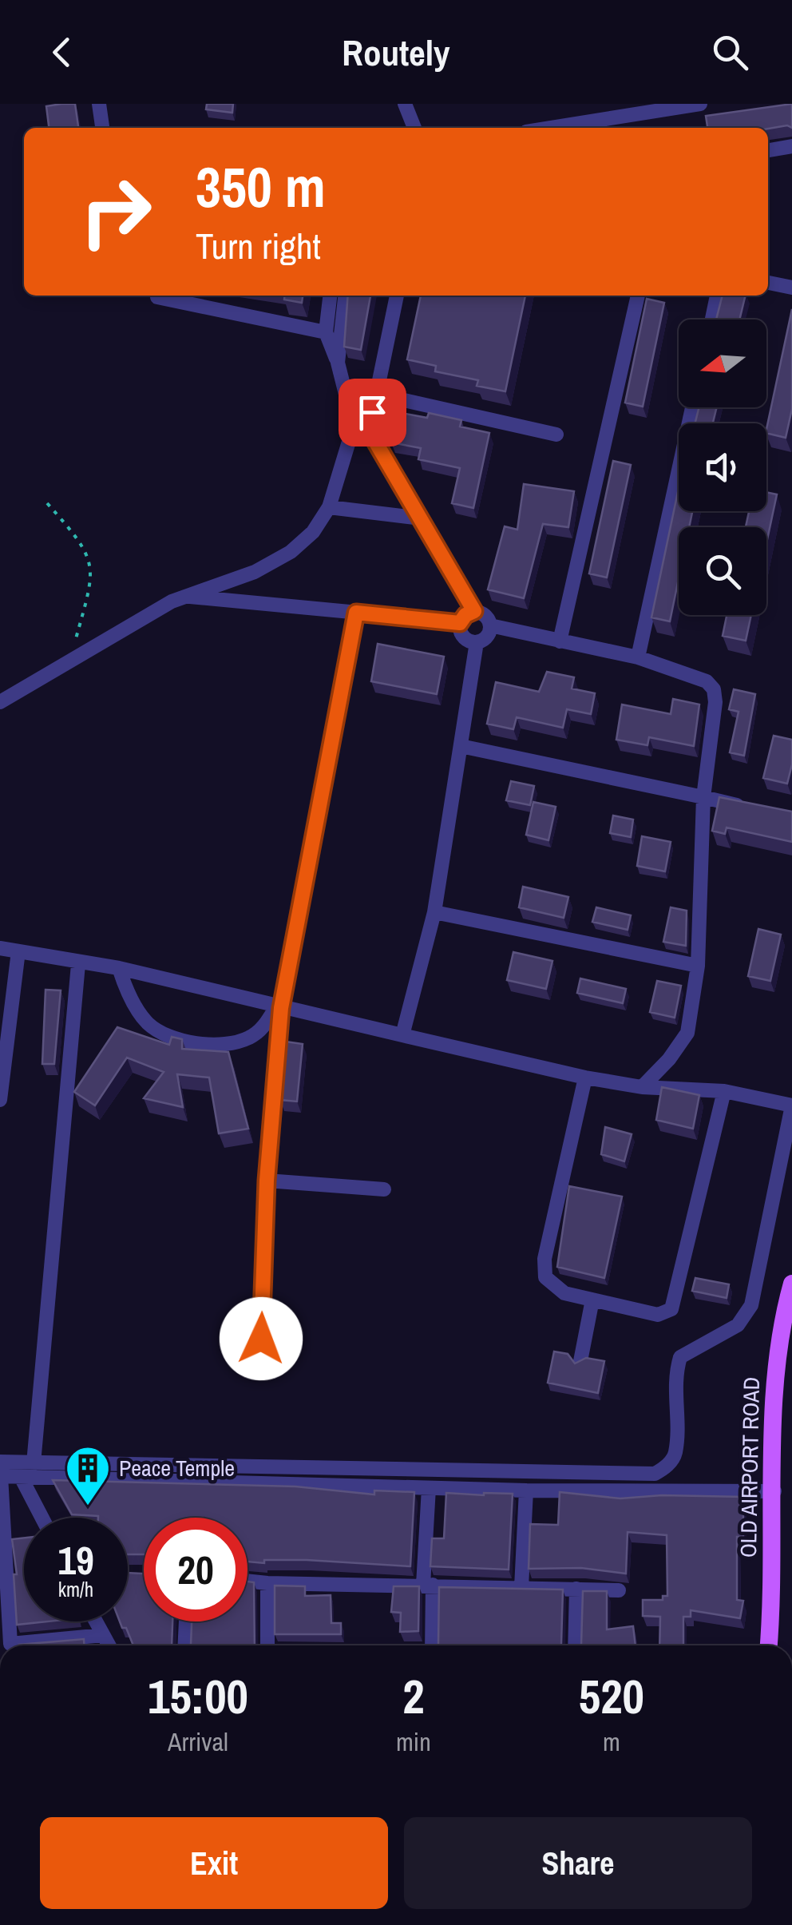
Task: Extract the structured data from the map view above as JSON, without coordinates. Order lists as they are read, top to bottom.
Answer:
{
  "streets": {
    "main road": ["OLD AIRPORT ROAD"]
  },
  "places": {
    "building": ["Peace Temple"]
  },
  "north": "left",
  "page": {
    "header": "Routely",
    "turn": ["350 m", "Turn right"],
    "speed": "19 km/h",
    "limit": "20",
    "eta": [
      "15:00",
      "Arrival",
      "2",
      "min",
      "520",
      "m"
    ],
    "buttons": ["Exit", "Share"]
  }
}
